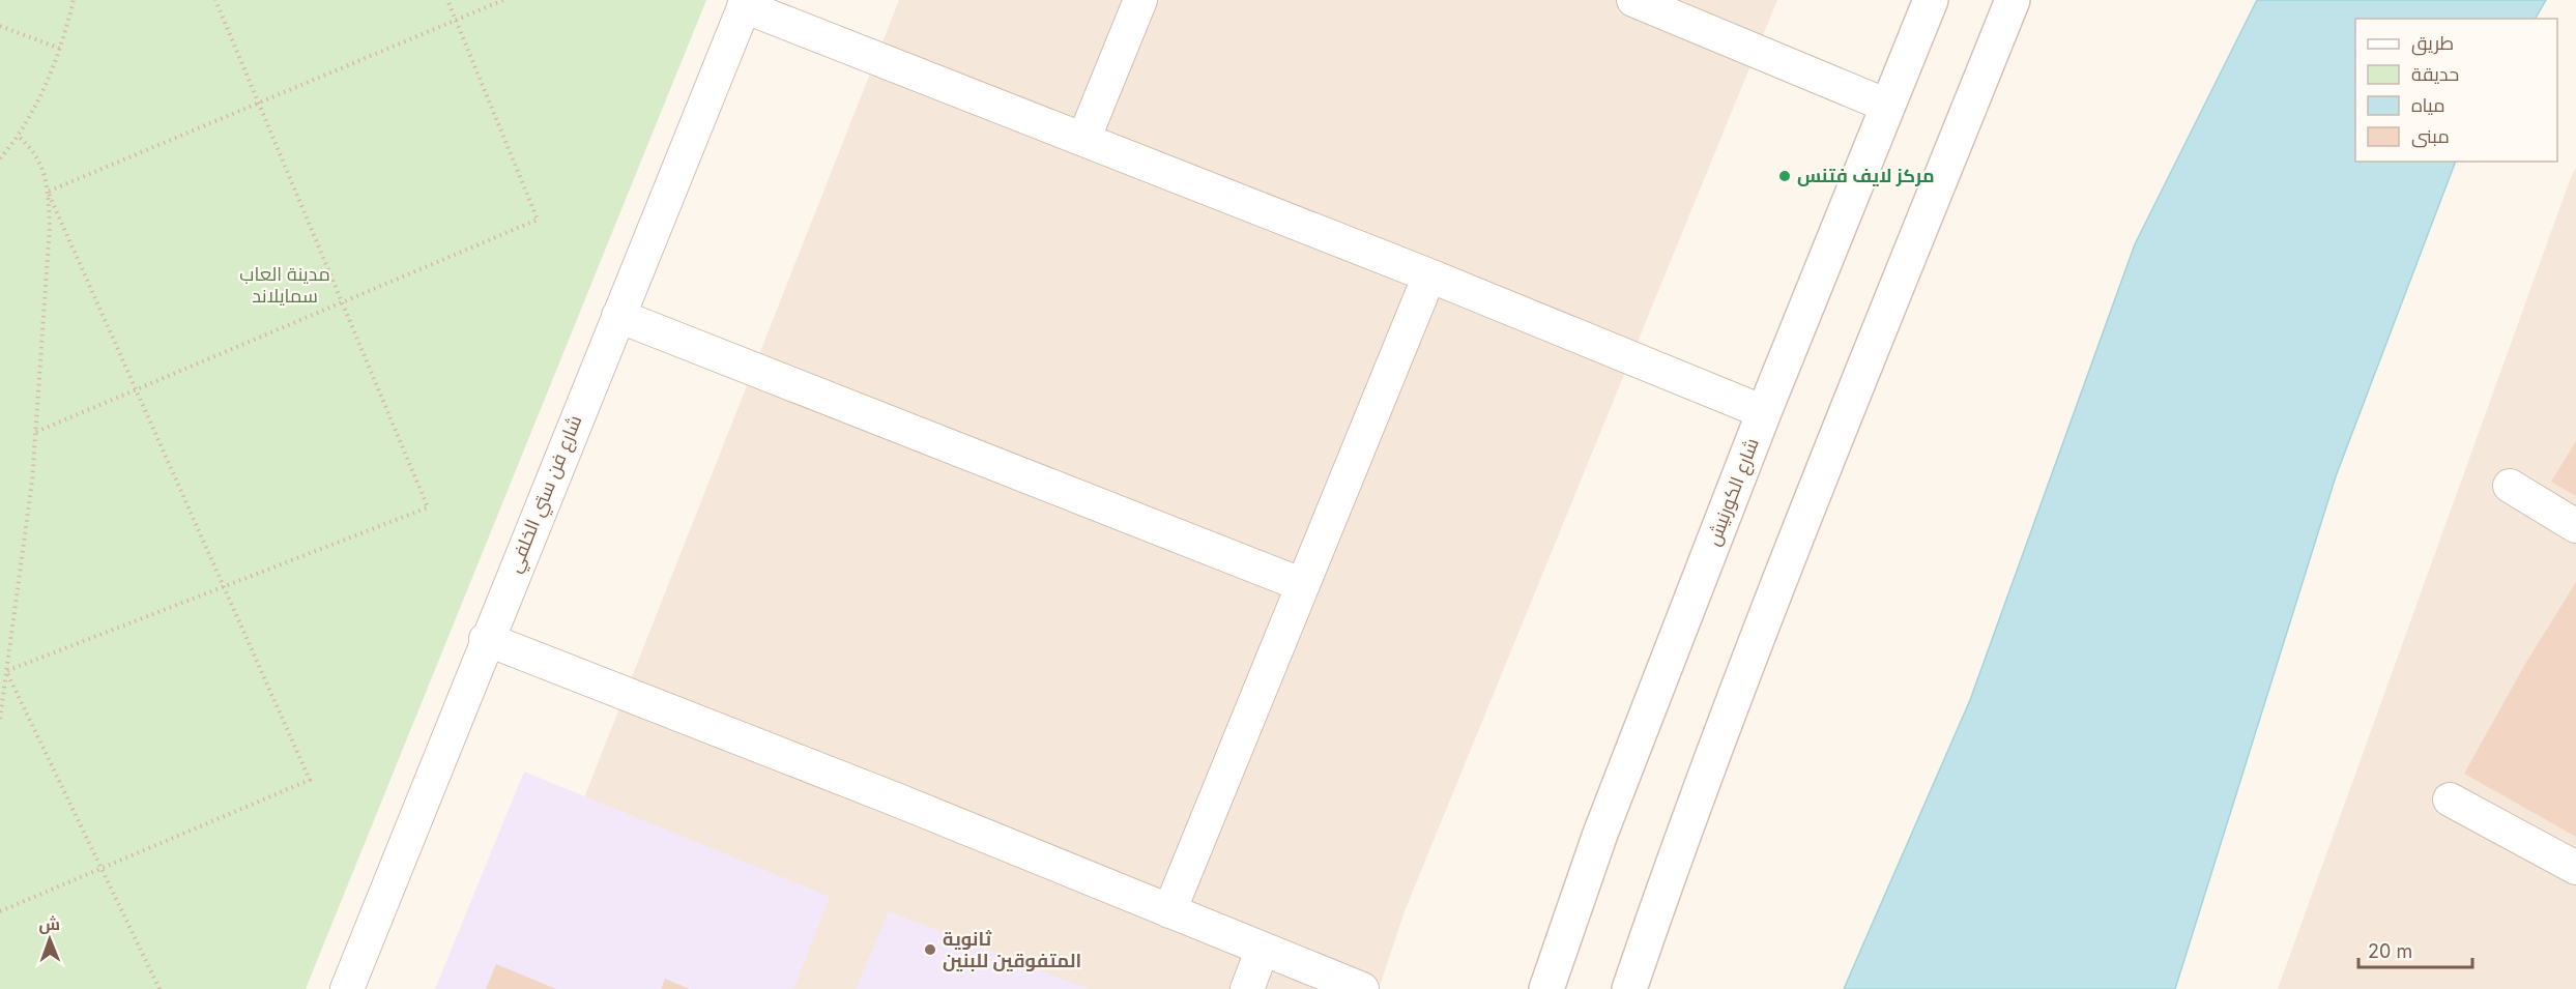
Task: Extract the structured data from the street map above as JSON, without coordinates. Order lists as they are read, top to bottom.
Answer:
{
  "streets": {
    "main road": ["شارع الكورنيش"],
    "street": ["شارع فن ستي الخلفي"]
  },
  "parks": ["مدينة العاب سمايلاند"],
  "places": ["مركز لايف فتنس", "ثانوية المتفوقين للبنين"],
  "legend": [
    "طريق",
    "حديقة",
    "مياه",
    "مبنى"
  ],
  "scale_bar": "20 m",
  "north": "top"
}
